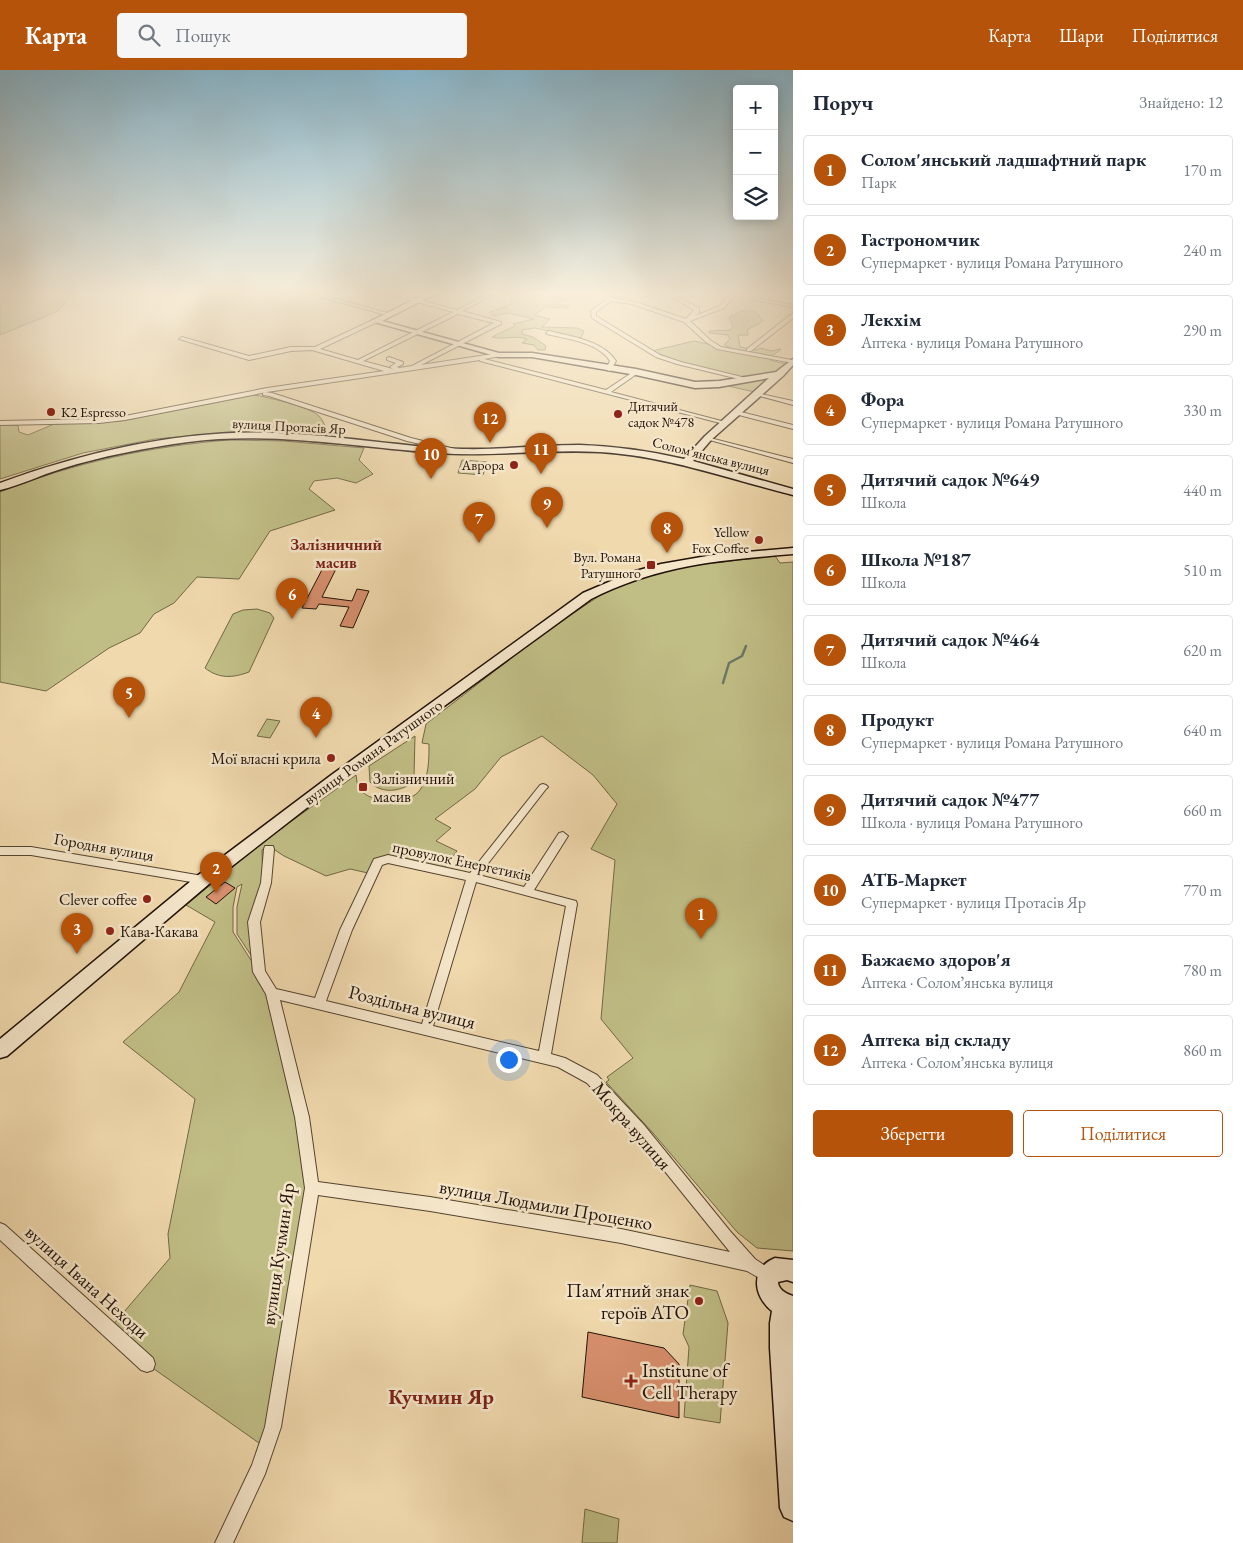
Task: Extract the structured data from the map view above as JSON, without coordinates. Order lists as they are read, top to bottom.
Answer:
{
  "streets": {
    "street": [
      "вулиця Протасів Яр",
      "Соломʼянська вулиця",
      "вулиця Романа Ратушного",
      "Городня вулиця",
      "провулок Енергетиків",
      "Роздільна вулиця",
      "Мокра вулиця",
      "вулиця Людмили Проценко",
      "вулиця Кучмин Яр",
      "вулиця Івана Неходи"
    ]
  },
  "crossings": [
    ["вулиця Протасів Яр", "Соломʼянська вулиця"],
    ["вулиця Романа Ратушного", "Городня вулиця"],
    ["провулок Енергетиків", "Роздільна вулиця"],
    ["провулок Енергетиків", "Мокра вулиця"],
    ["Роздільна вулиця", "Мокра вулиця"],
    ["Роздільна вулиця", "вулиця Кучмин Яр"],
    ["Мокра вулиця", "вулиця Людмили Проценко"],
    ["вулиця Людмили Проценко", "вулиця Кучмин Яр"]
  ],
  "districts": ["Залізничний масив", "Кучмин Яр"],
  "places": {
    "other": [
      "K2 Espresso",
      "Дитячий садок №478",
      "Аврора",
      "Yellow Fox Coffee",
      "Мої власні крила",
      "Clever coffee",
      "Кава-Какава",
      "Пам'ятний знак героїв АТО"
    ],
    "transit": ["Вул. Романа Ратушного", "Залізничний масив"],
    "health": ["Institune of Cell Therapy"]
  },
  "page": {
    "header": "Карта",
    "search": "Пошук",
    "nav": ["Карта", "Шари", "Поділитися"],
    "heading": ["Поруч", "Знайдено: 12"],
    "map_buttons": ["+", "−"],
    "list": [
      {
        "mark": "1",
        "name": "Солом'янський ладшафтний парк",
        "note": "Парк",
        "value": "170 m"
      },
      {
        "mark": "2",
        "name": "Гастрономчик",
        "note": "Супермаркет · вулиця Романа Ратушного",
        "value": "240 m"
      },
      {
        "mark": "3",
        "name": "Лекхім",
        "note": "Аптека · вулиця Романа Ратушного",
        "value": "290 m"
      },
      {
        "mark": "4",
        "name": "Фора",
        "note": "Супермаркет · вулиця Романа Ратушного",
        "value": "330 m"
      },
      {
        "mark": "5",
        "name": "Дитячий садок №649",
        "note": "Школа",
        "value": "440 m"
      },
      {
        "mark": "6",
        "name": "Школа №187",
        "note": "Школа",
        "value": "510 m"
      },
      {
        "mark": "7",
        "name": "Дитячий садок №464",
        "note": "Школа",
        "value": "620 m"
      },
      {
        "mark": "8",
        "name": "Продукт",
        "note": "Супермаркет · вулиця Романа Ратушного",
        "value": "640 m"
      },
      {
        "mark": "9",
        "name": "Дитячий садок №477",
        "note": "Школа · вулиця Романа Ратушного",
        "value": "660 m"
      },
      {
        "mark": "10",
        "name": "АТБ-Маркет",
        "note": "Супермаркет · вулиця Протасів Яр",
        "value": "770 m"
      },
      {
        "mark": "11",
        "name": "Бажаємо здоров'я",
        "note": "Аптека · Соломʼянська вулиця",
        "value": "780 m"
      },
      {
        "mark": "12",
        "name": "Аптека від складу",
        "note": "Аптека · Соломʼянська вулиця",
        "value": "860 m"
      }
    ],
    "pins": [
      "12",
      "11",
      "10",
      "9",
      "7",
      "8",
      "6",
      "5",
      "4",
      "2",
      "1",
      "3"
    ],
    "buttons": ["Зберегти", "Поділитися"]
  }
}
